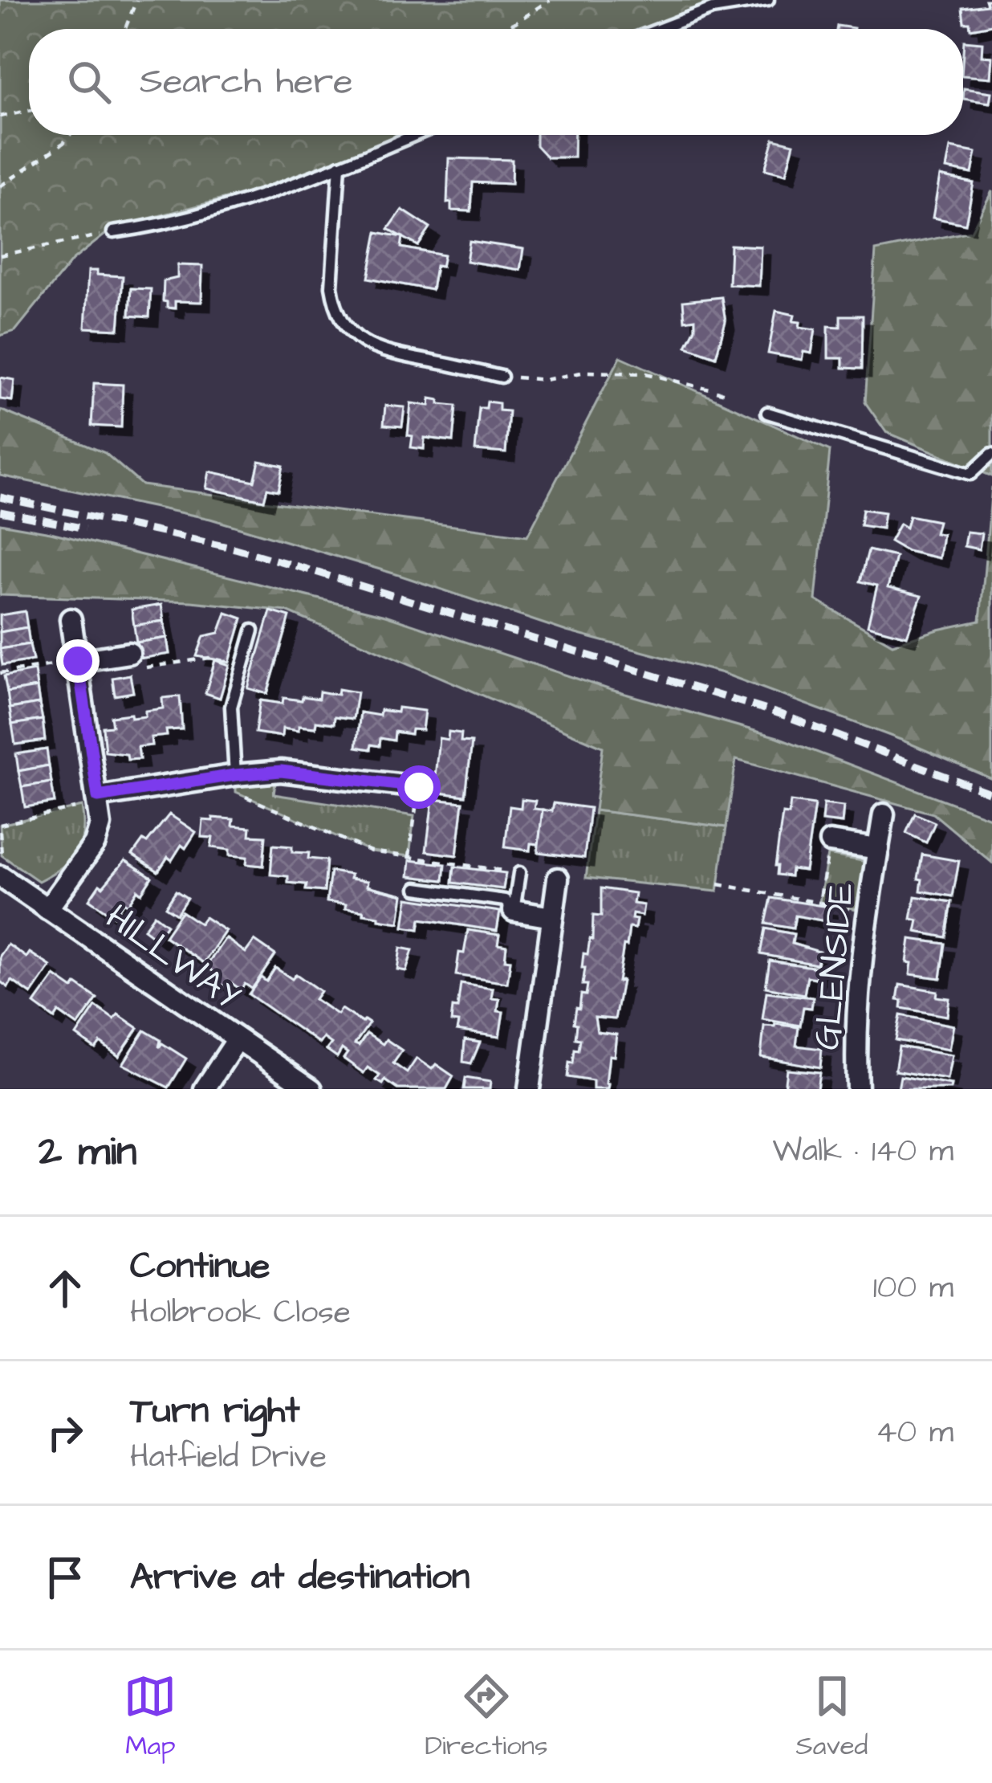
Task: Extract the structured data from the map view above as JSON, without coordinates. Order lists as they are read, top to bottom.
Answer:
{
  "streets": {
    "street": ["HILLWAY", "GLENSIDE"]
  },
  "page": {
    "search": "Search here",
    "heading": ["2 min", "Walk · 140 m"],
    "list": [
      ["Continue", "Holbrook Close", "100 m"],
      ["Turn right", "Hatfield Drive", "40 m"],
      "Arrive at destination"
    ],
    "nav": ["Map", "Directions", "Saved"]
  }
}
